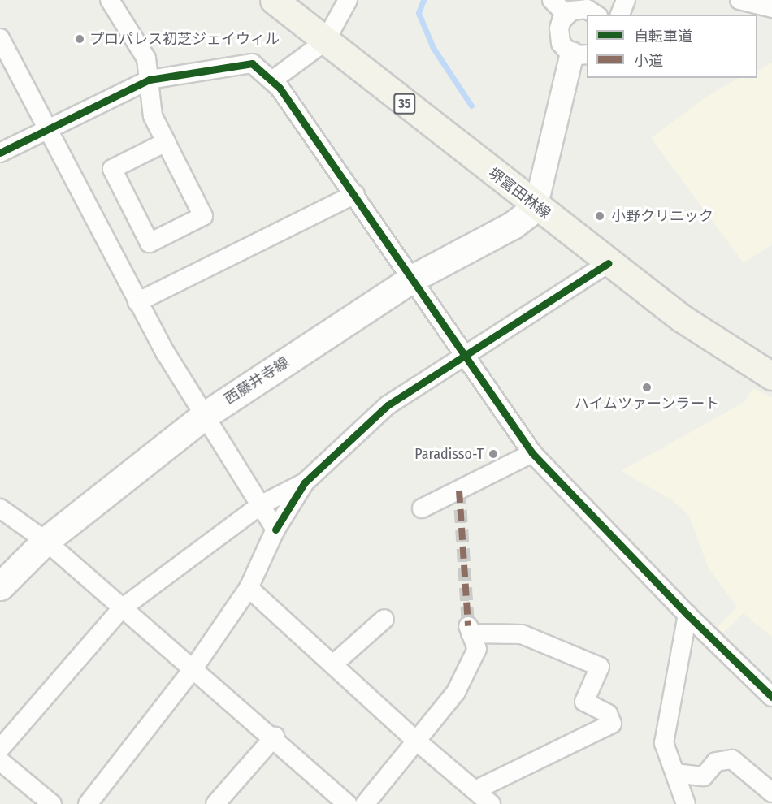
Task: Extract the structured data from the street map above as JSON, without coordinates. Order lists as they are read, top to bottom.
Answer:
{
  "streets": {
    "main road": ["35", "堺富田林線", "西藤井寺線"]
  },
  "crossings": [
    ["堺富田林線", "西藤井寺線"]
  ],
  "places": [
    "プロパレス初芝ジェイウィル",
    "小野クリニック",
    "ハイムツァーンラート",
    "Paradisso-T"
  ],
  "legend": ["自転車道", "小道"]
}
